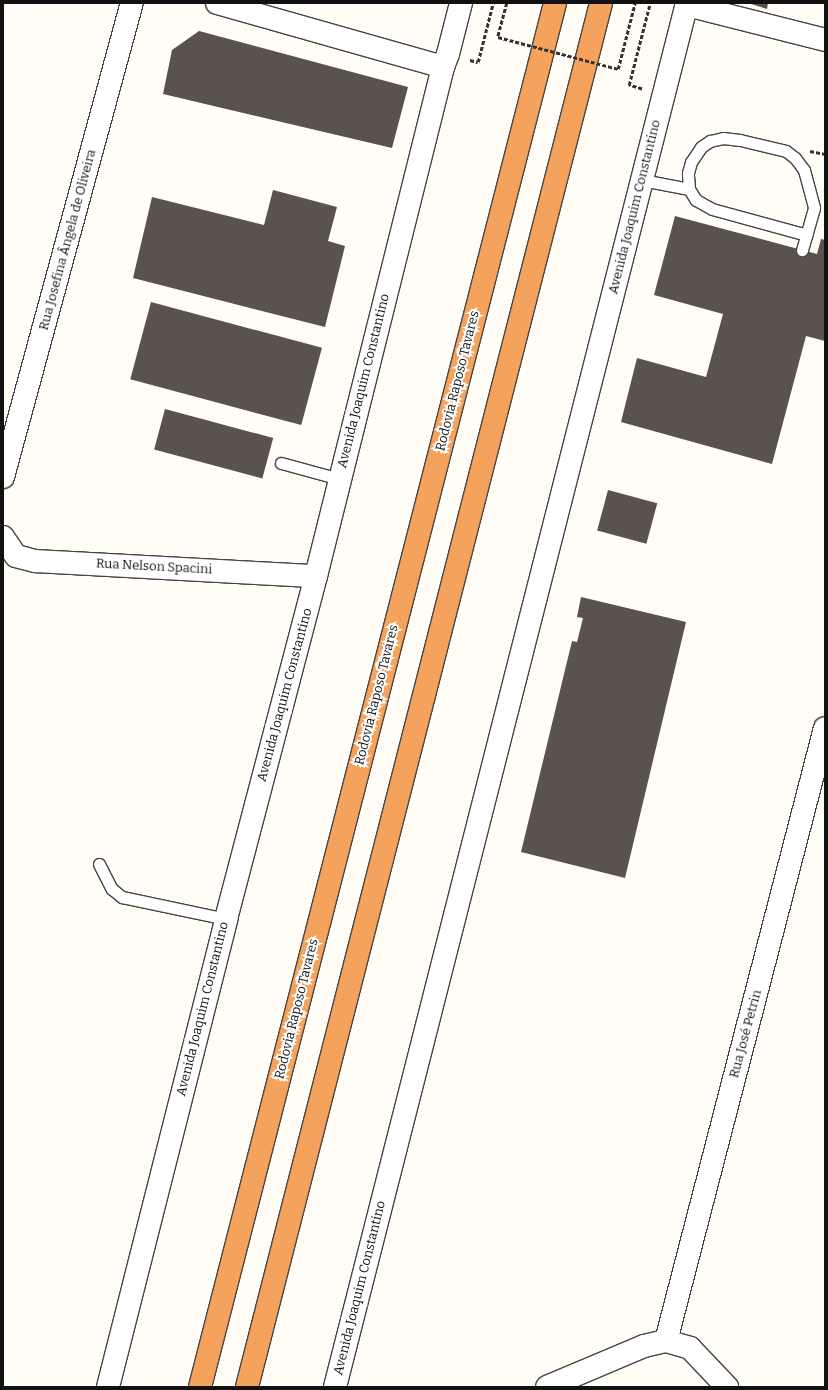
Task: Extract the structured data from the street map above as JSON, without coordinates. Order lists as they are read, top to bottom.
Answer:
{
  "streets": {
    "highway": ["Rodovia Raposo Tavares"],
    "street": [
      "Avenida Joaquim Constantino",
      "Rua Josefina Ângela de Oliveira",
      "Rua Nelson Spacini",
      "Rua José Petrin"
    ]
  },
  "crossings": [
    ["Avenida Joaquim Constantino", "Rua Nelson Spacini"]
  ]
}
